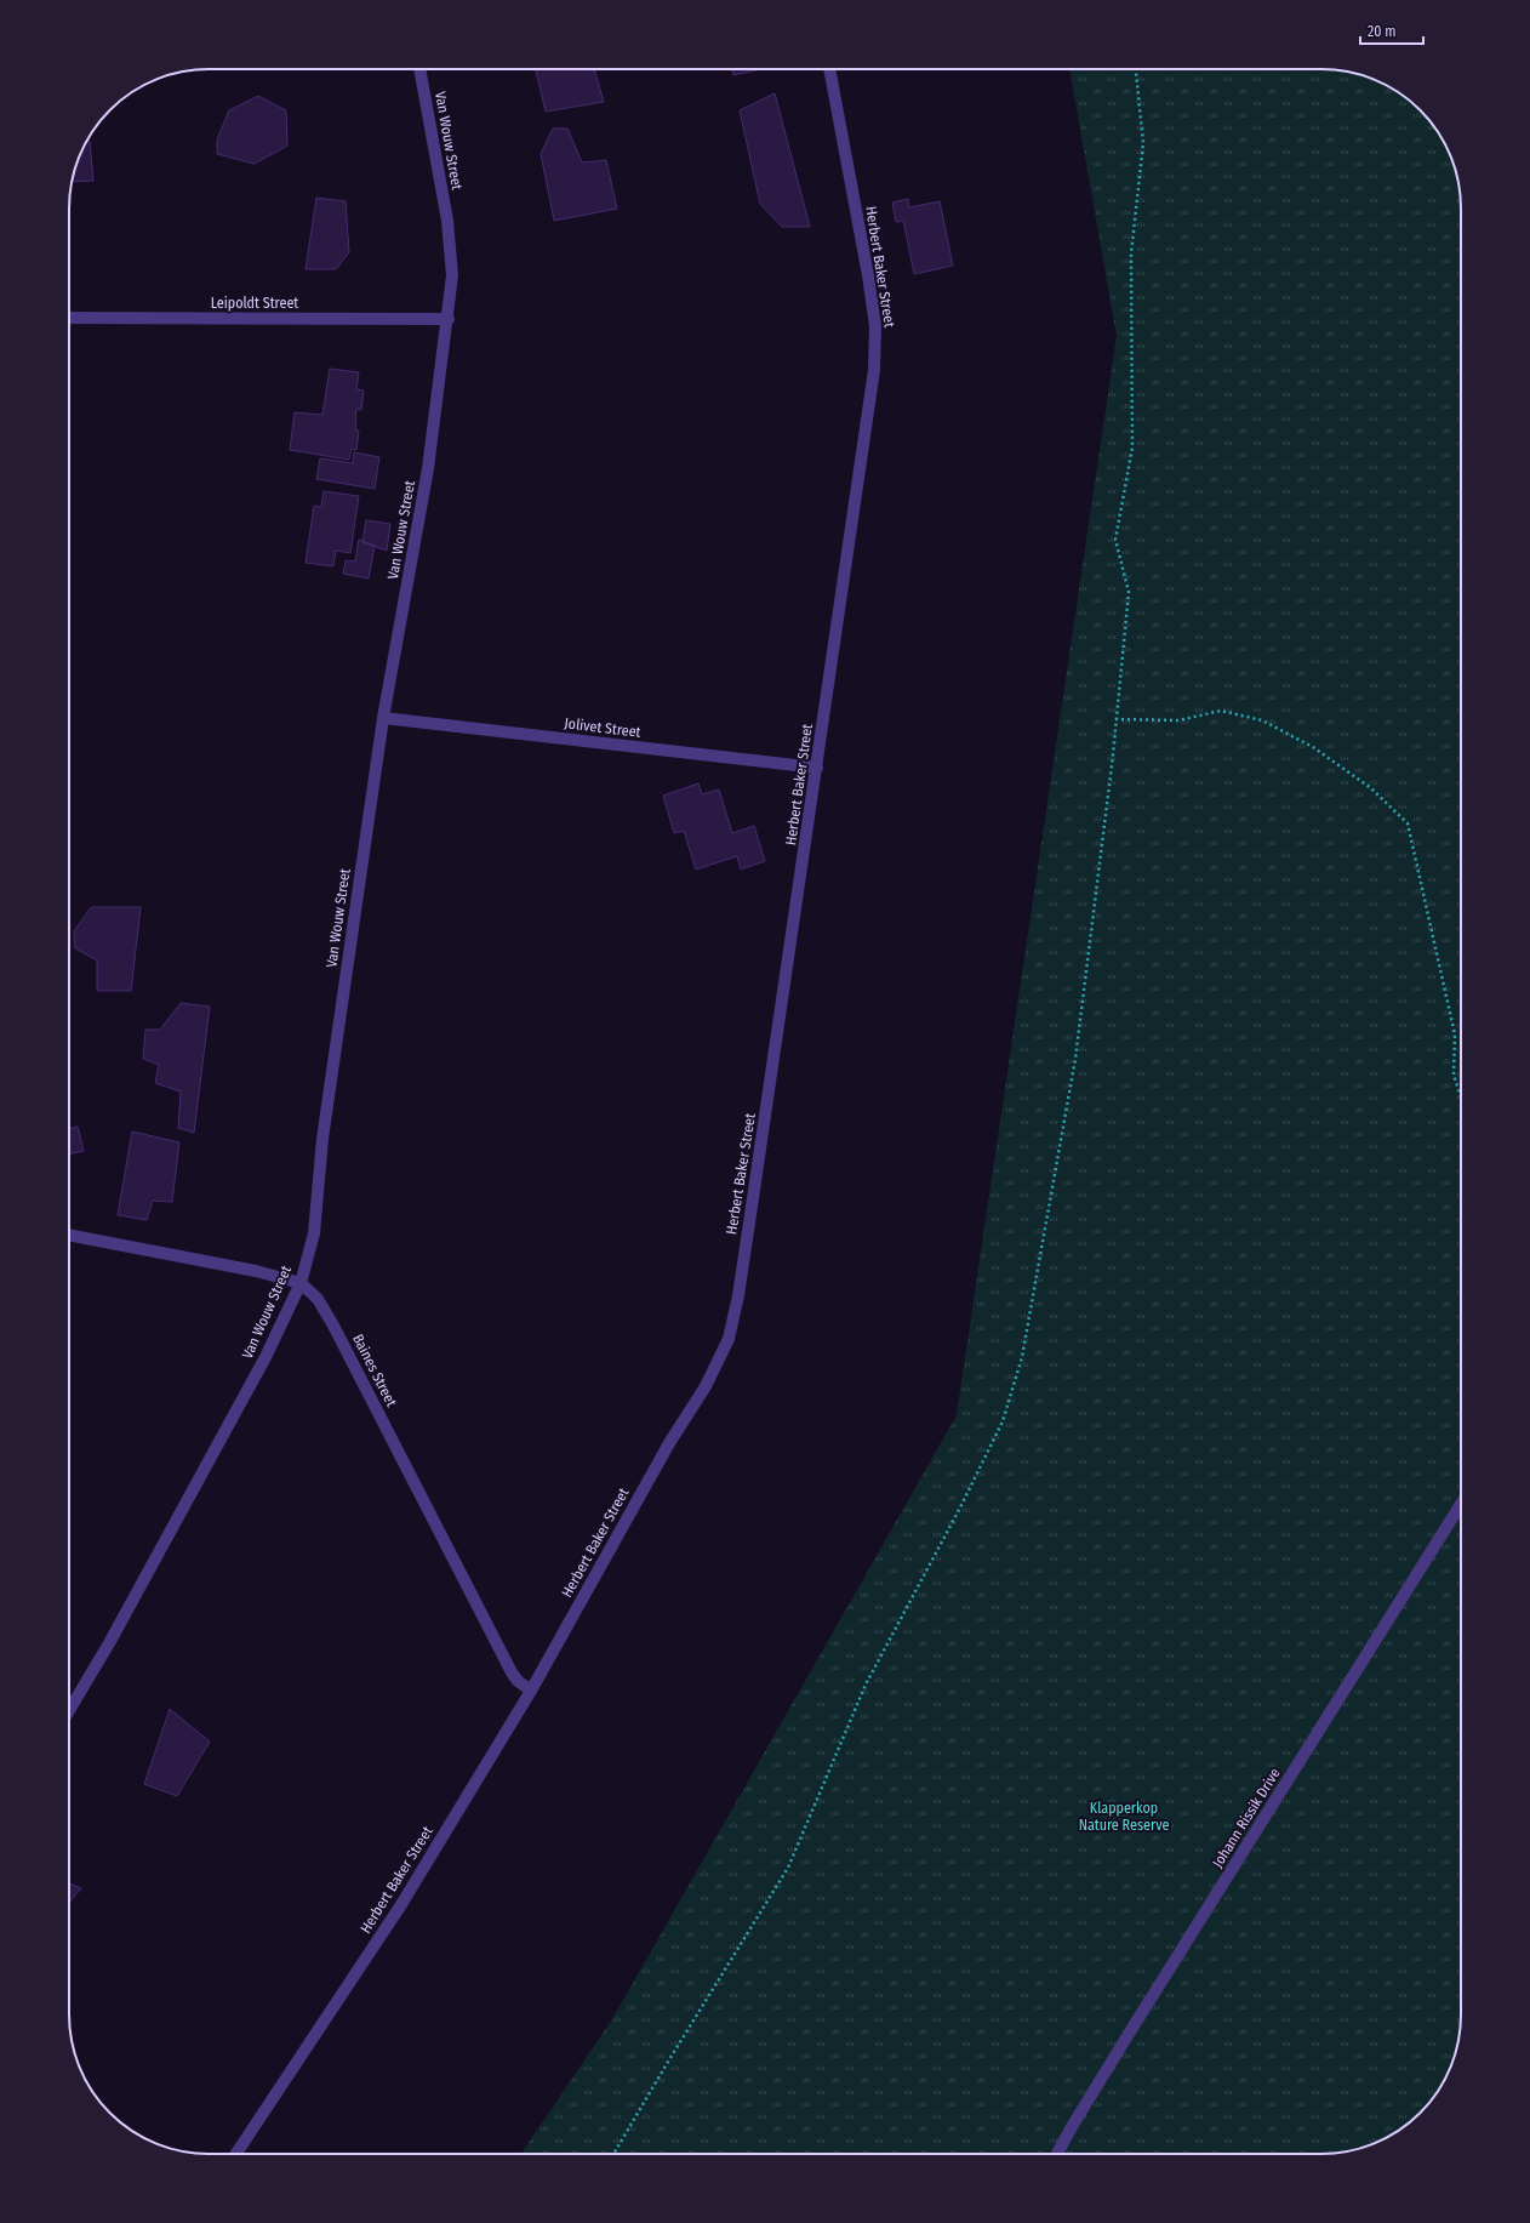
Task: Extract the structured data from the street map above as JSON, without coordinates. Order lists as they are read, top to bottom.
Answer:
{
  "streets": {
    "street": [
      "Van Wouw Street",
      "Herbert Baker Street",
      "Leipoldt Street",
      "Jolivet Street",
      "Baines Street",
      "Johann Rissik Drive"
    ]
  },
  "crossings": [
    ["Van Wouw Street", "Leipoldt Street"],
    ["Van Wouw Street", "Jolivet Street"],
    ["Van Wouw Street", "Baines Street"],
    ["Herbert Baker Street", "Jolivet Street"],
    ["Herbert Baker Street", "Baines Street"]
  ],
  "parks": ["Klapperkop Nature Reserve"],
  "scale_bar": "20 m"
}
